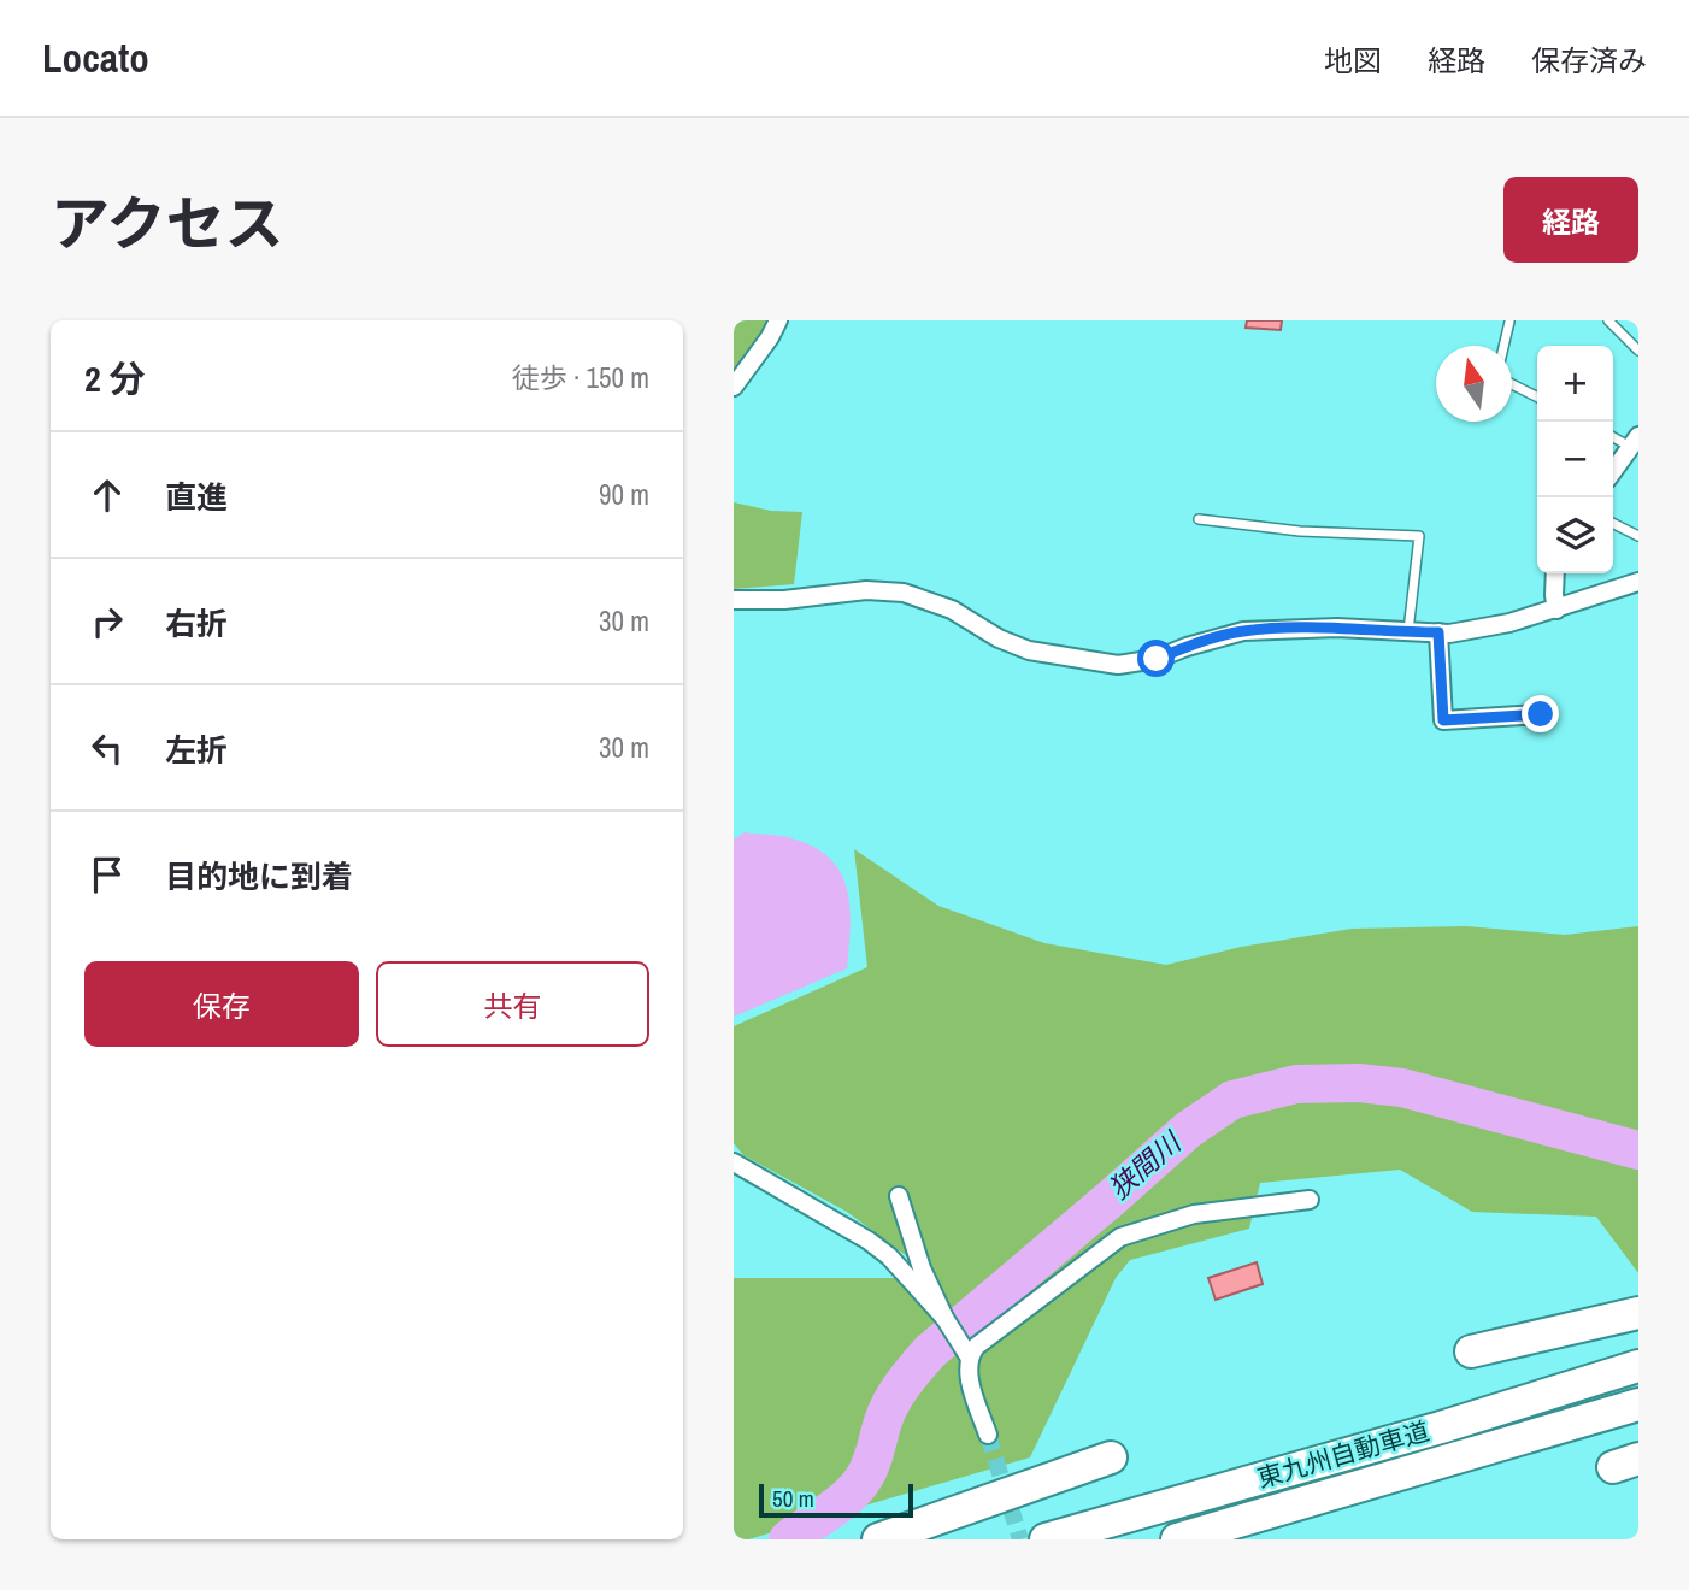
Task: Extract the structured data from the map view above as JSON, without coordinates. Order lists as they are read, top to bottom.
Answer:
{
  "streets": {
    "highway": ["東九州自動車道"]
  },
  "water": ["狭間川"],
  "scale_bar": "50 m",
  "north": "top",
  "page": {
    "header": "Locato",
    "nav": ["地図", "経路", "保存済み"],
    "title": "アクセス",
    "buttons": [
      "経路",
      ["保存", "共有"]
    ],
    "heading": ["2 分", "徒歩 · 150 m"],
    "map_buttons": ["+", "−"],
    "list": [
      ["直進", "90 m"],
      ["右折", "30 m"],
      ["左折", "30 m"],
      "目的地に到着"
    ],
    "scale": "50 m"
  }
}
